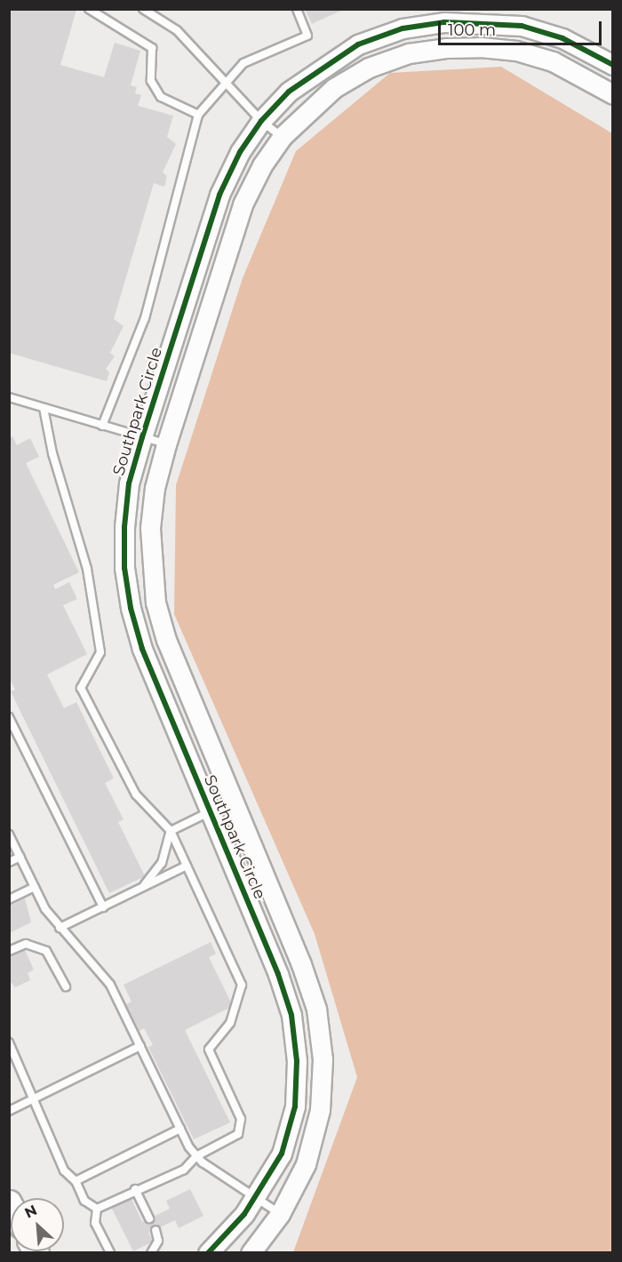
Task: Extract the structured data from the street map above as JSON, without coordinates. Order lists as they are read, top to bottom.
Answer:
{
  "streets": {
    "street": ["Southpark Circle"]
  },
  "scale_bar": "100 m",
  "north": "top left"
}
